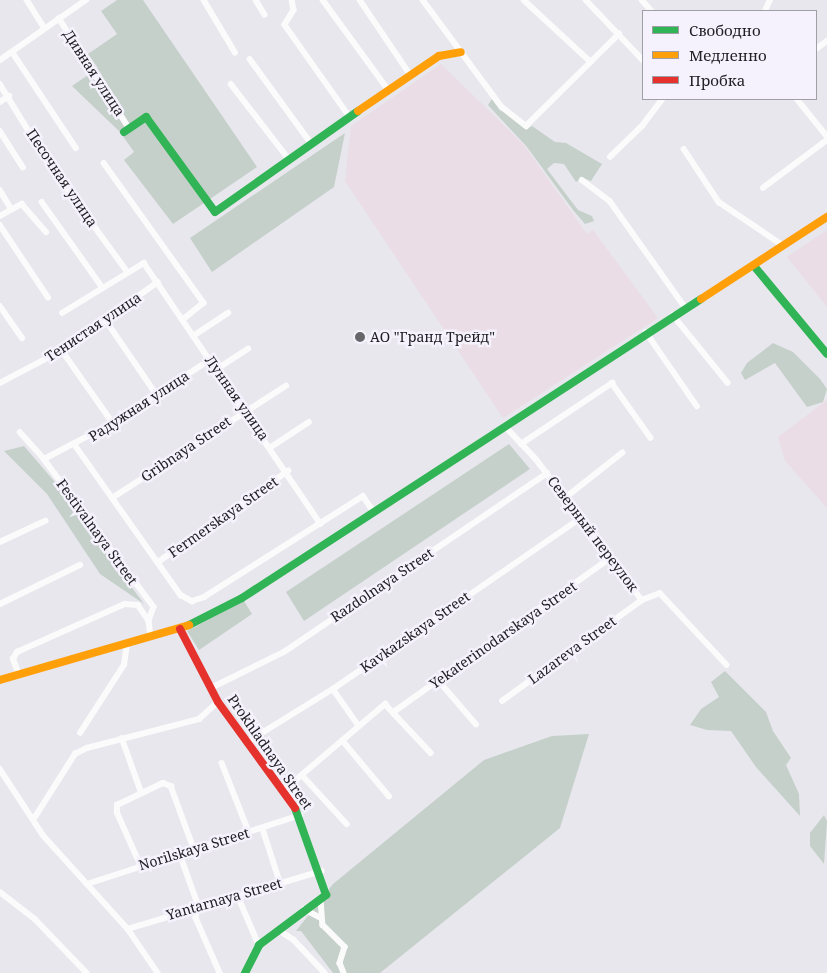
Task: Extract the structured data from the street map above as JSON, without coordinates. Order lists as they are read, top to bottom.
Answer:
{
  "streets": {
    "street": [
      "Дивная улица",
      "Песочная улица",
      "Тенистая улица",
      "Лунная улица",
      "Радужная улица",
      "Gribnaya Street",
      "Fermerskaya Street",
      "Festivalnaya Street",
      "Северный переулок",
      "Razdolnaya Street",
      "Kavkazskaya Street",
      "Yekaterinodarskaya Street",
      "Lazareva Street",
      "Prokhladnaya Street",
      "Norilskaya Street",
      "Yantarnaya Street"
    ]
  },
  "crossings": [
    ["Песочная улица", "Лунная улица"],
    ["Тенистая улица", "Лунная улица"],
    ["Лунная улица", "Gribnaya Street"],
    ["Лунная улица", "Fermerskaya Street"],
    ["Радужная улица", "Festivalnaya Street"],
    ["Северный переулок", "Razdolnaya Street"],
    ["Северный переулок", "Kavkazskaya Street"],
    ["Северный переулок", "Yekaterinodarskaya Street"],
    ["Северный переулок", "Lazareva Street"],
    ["Razdolnaya Street", "Prokhladnaya Street"],
    ["Kavkazskaya Street", "Prokhladnaya Street"],
    ["Prokhladnaya Street", "Norilskaya Street"],
    ["Prokhladnaya Street", "Yantarnaya Street"]
  ],
  "places": ["АО \"Гранд Трейд\""],
  "legend": ["Свободно", "Медленно", "Пробка"]
}
